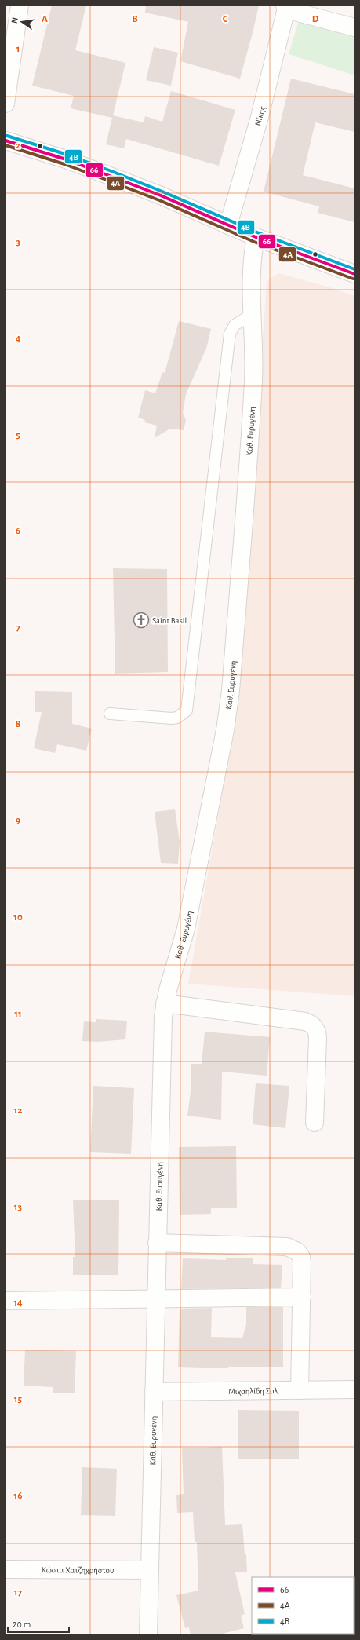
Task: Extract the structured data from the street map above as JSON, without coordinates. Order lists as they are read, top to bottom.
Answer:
{
  "streets": {
    "street": [
      "Νίκης",
      "Καθ. Ευρυγένη",
      "Μιχαηλίδη Σολ.",
      "Κώστα Χατζηχρήστου"
    ]
  },
  "crossings": [
    ["Καθ. Ευρυγένη", "Μιχαηλίδη Σολ."],
    ["Καθ. Ευρυγένη", "Κώστα Χατζηχρήστου"]
  ],
  "places": {
    "church": ["Saint Basil"]
  },
  "lines": ["transit line 4Β", "transit line 66", "transit line 4Α"],
  "legend": ["66", "4Α", "4Β"],
  "scale_bar": "20 m",
  "north": "left",
  "grid": {
    "columns": [
      "A",
      "B",
      "C",
      "D"
    ],
    "rows": [
      "1",
      "2",
      "3",
      "4",
      "5",
      "6",
      "7",
      "8",
      "9",
      "10",
      "11",
      "12",
      "13",
      "14",
      "15",
      "16",
      "17"
    ]
  }
}
